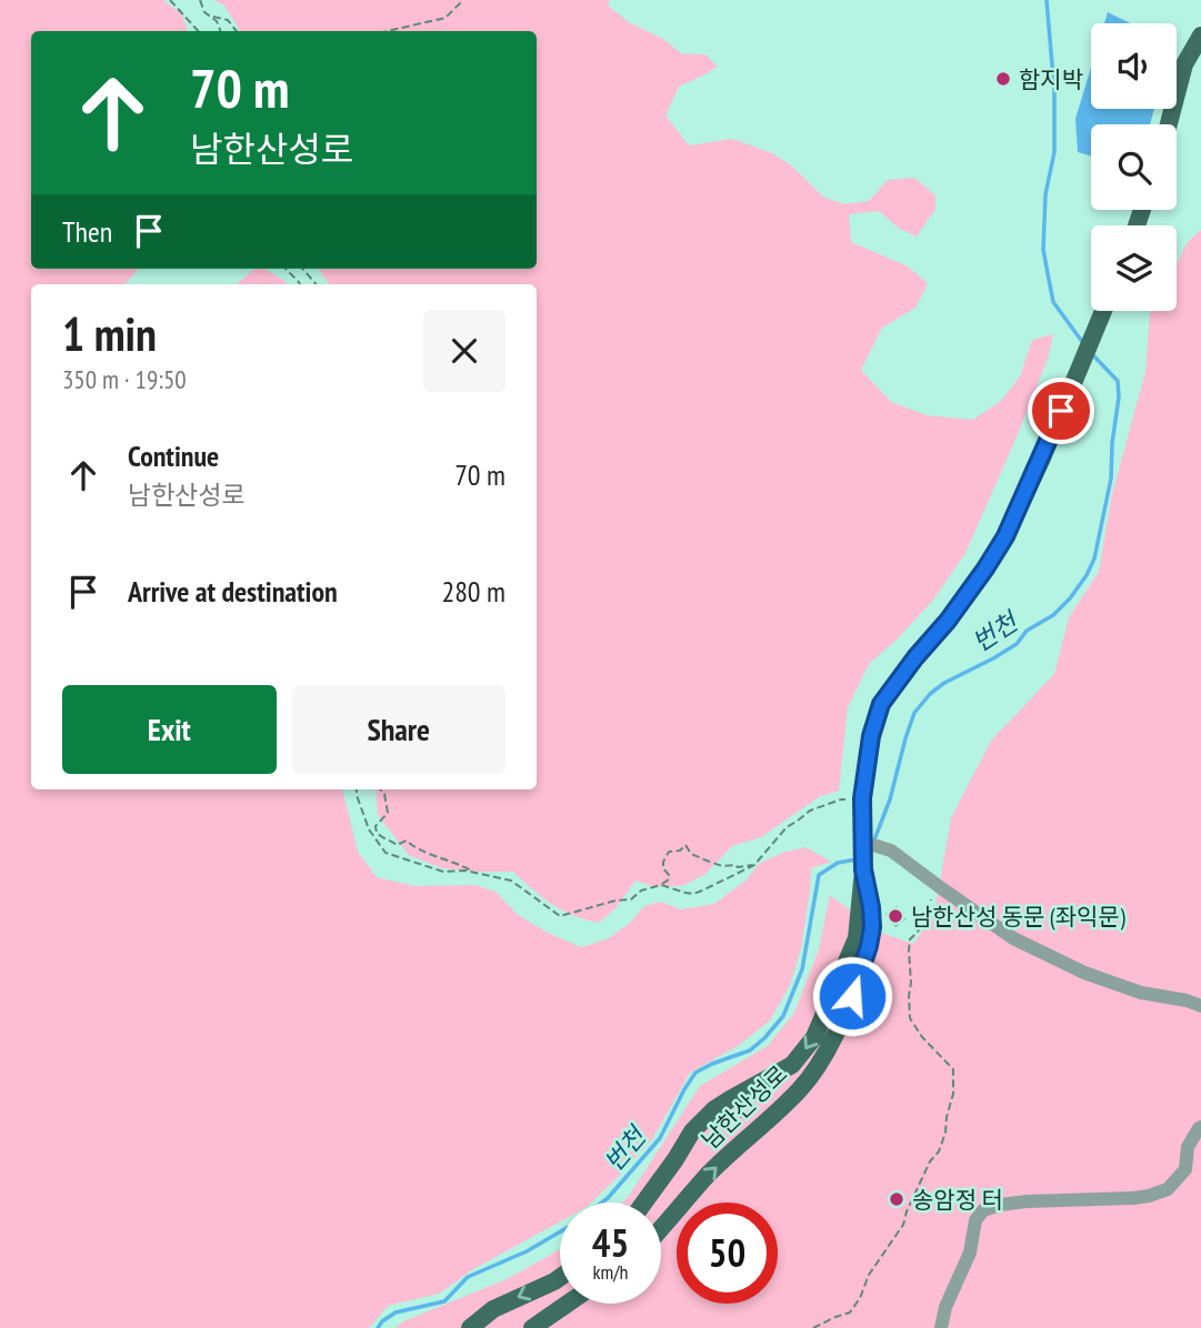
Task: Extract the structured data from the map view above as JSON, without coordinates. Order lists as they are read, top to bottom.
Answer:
{
  "streets": {
    "main road": ["남한산성로"]
  },
  "water": ["번천"],
  "places": ["함지박", "남한산성 동문 (좌익문)", "송암정 터"],
  "page": {
    "turn": ["70 m", "남한산성로"],
    "then": "Then",
    "heading": ["1 min", "350 m · 19:50"],
    "list": [
      {
        "name": "Continue",
        "note": "남한산성로",
        "value": "70 m"
      },
      {
        "name": "Arrive at destination",
        "value": "280 m"
      }
    ],
    "buttons": ["Exit", "Share"],
    "speed": "45 km/h",
    "limit": "50"
  }
}
